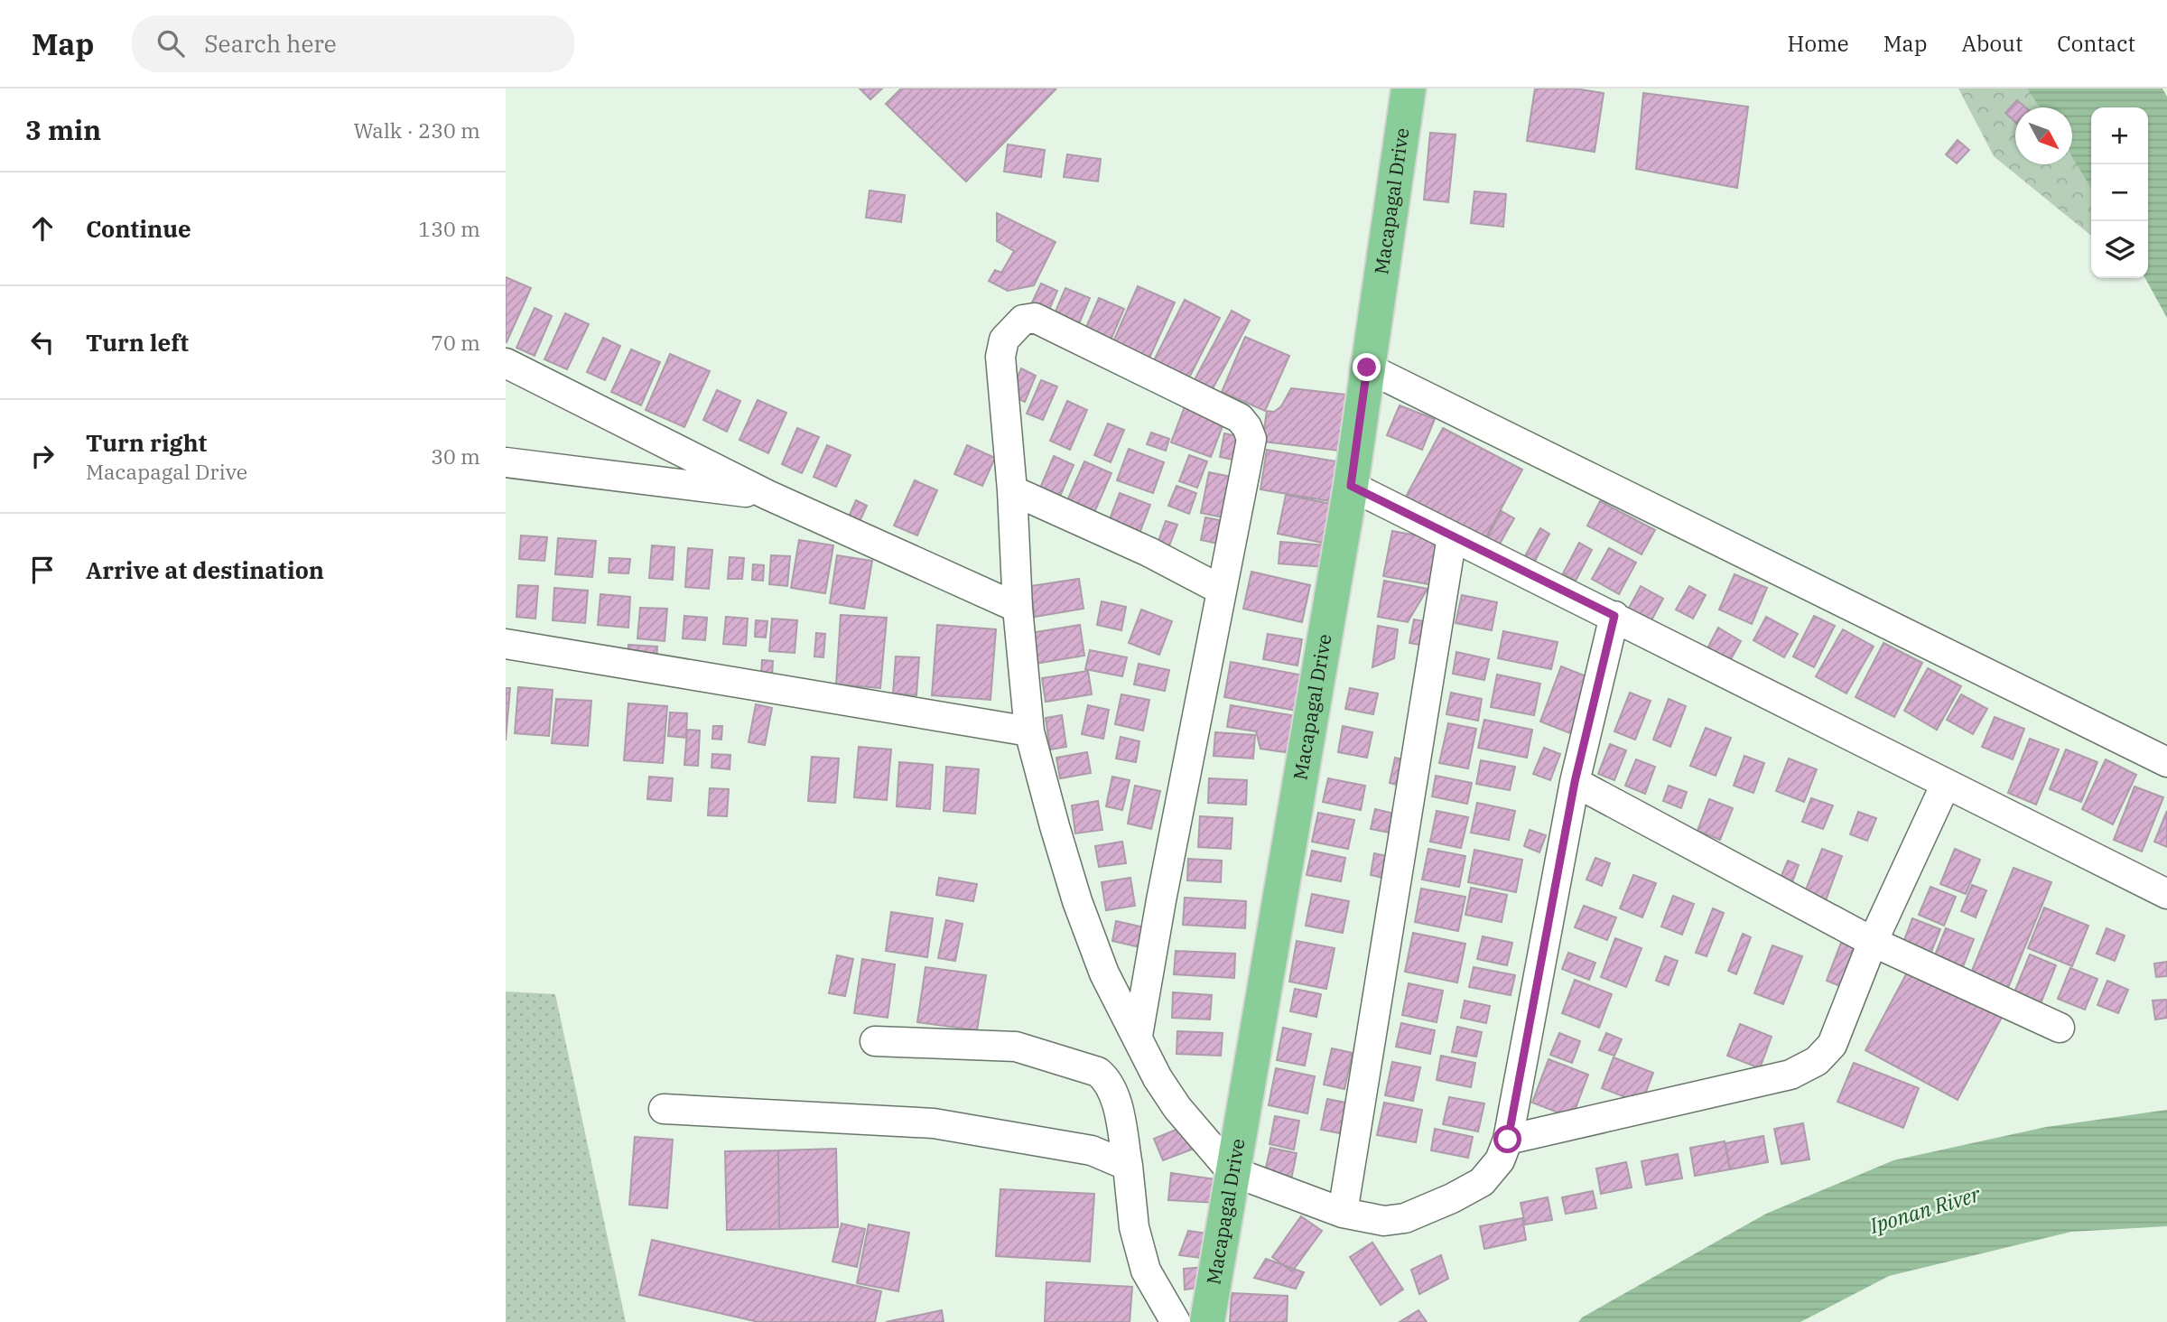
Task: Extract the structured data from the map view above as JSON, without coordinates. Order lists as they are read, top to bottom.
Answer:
{
  "streets": {
    "main road": ["Macapagal Drive"]
  },
  "water": ["Iponan River"],
  "north": "bottom right",
  "page": {
    "header": "Map",
    "search": "Search here",
    "nav": [
      "Home",
      "Map",
      "About",
      "Contact"
    ],
    "heading": ["3 min", "Walk · 230 m"],
    "map_buttons": ["+", "−"],
    "list": [
      ["Continue", "130 m"],
      ["Turn left", "70 m"],
      ["Turn right", "Macapagal Drive", "30 m"],
      "Arrive at destination"
    ]
  }
}
